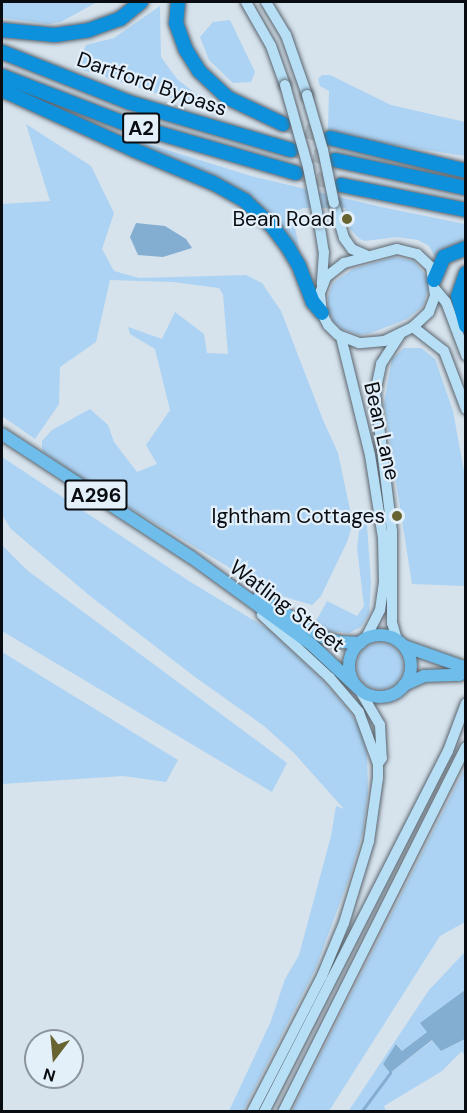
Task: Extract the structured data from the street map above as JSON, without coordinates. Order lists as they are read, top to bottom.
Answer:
{
  "streets": {
    "highway": ["Dartford Bypass", "A2"],
    "main road": ["Bean Lane", "A296", "Watling Street"]
  },
  "crossings": [
    ["Bean Lane", "Watling Street"]
  ],
  "places": ["Bean Road", "Ightham Cottages"],
  "north": "bottom"
}
